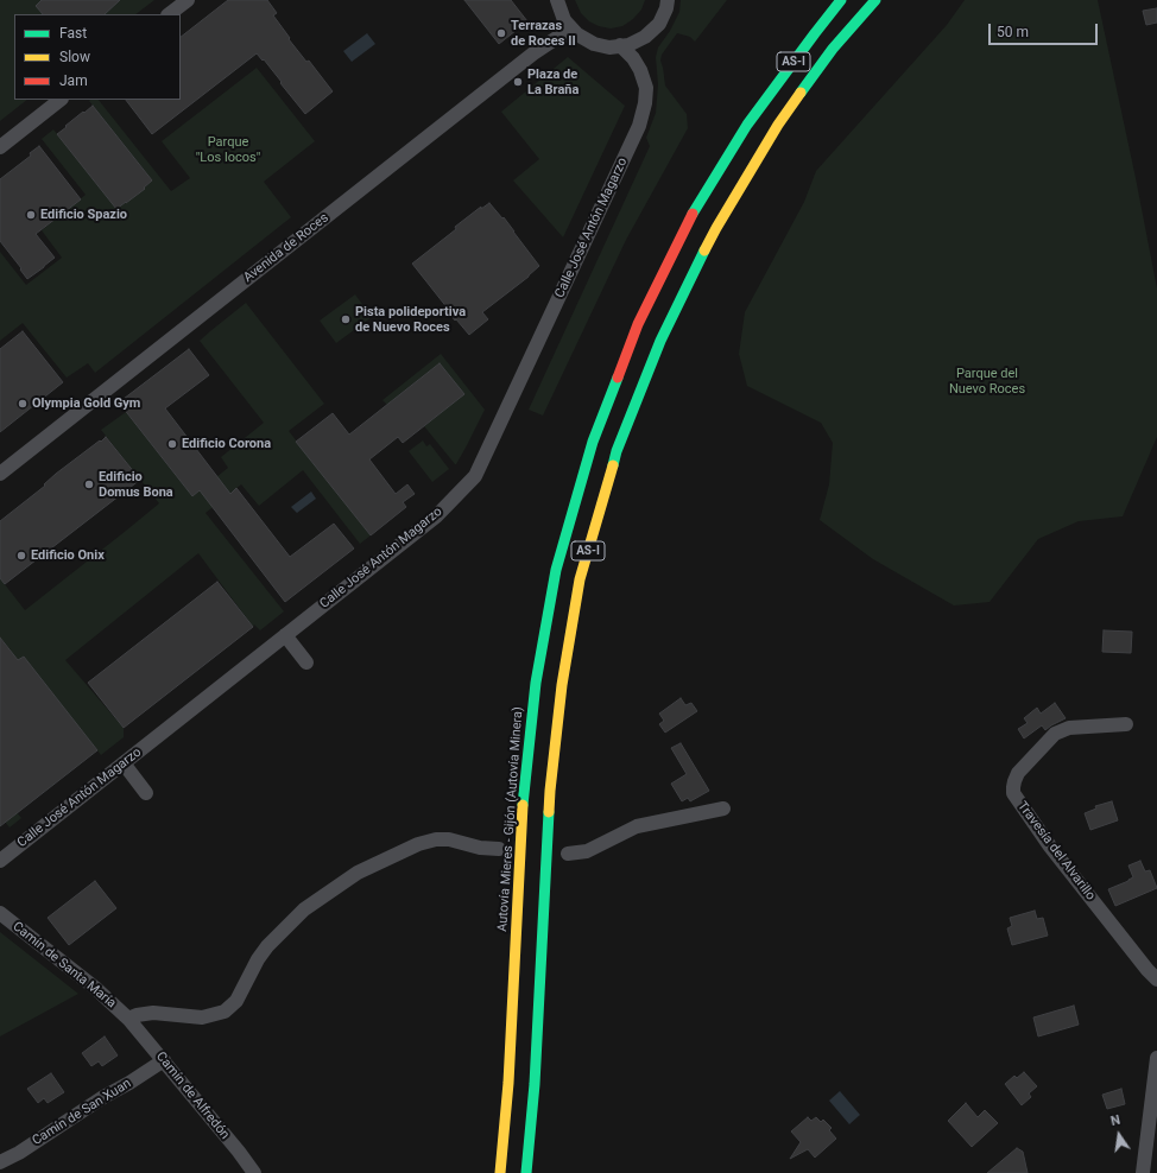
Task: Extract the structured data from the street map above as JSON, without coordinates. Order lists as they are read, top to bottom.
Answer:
{
  "streets": {
    "highway": ["AS-I", "Autovía Mieres - Gijón (Autovía Minera)"],
    "street": [
      "Calle José Antón Magarzo",
      "Avenida de Roces",
      "Travesía del Alvarillo",
      "Camín de Santa María",
      "Camín de Alfredón",
      "Camín de San Xuan"
    ]
  },
  "crossings": [
    ["Camín de Santa María", "Camín de Alfredón"],
    ["Camín de Alfredón", "Camín de San Xuan"]
  ],
  "parks": ["Parque \"Los locos\"", "Parque del Nuevo Roces"],
  "places": [
    "Terrazas de Roces II",
    "Plaza de La Braña",
    "Edificio Spazio",
    "Pista polideportiva de Nuevo Roces",
    "Olympia Gold Gym",
    "Edificio Corona",
    "Edificio Domus Bona",
    "Edificio Onix"
  ],
  "legend": ["Fast", "Slow", "Jam"],
  "scale_bar": "50 m",
  "north": "top"
}
